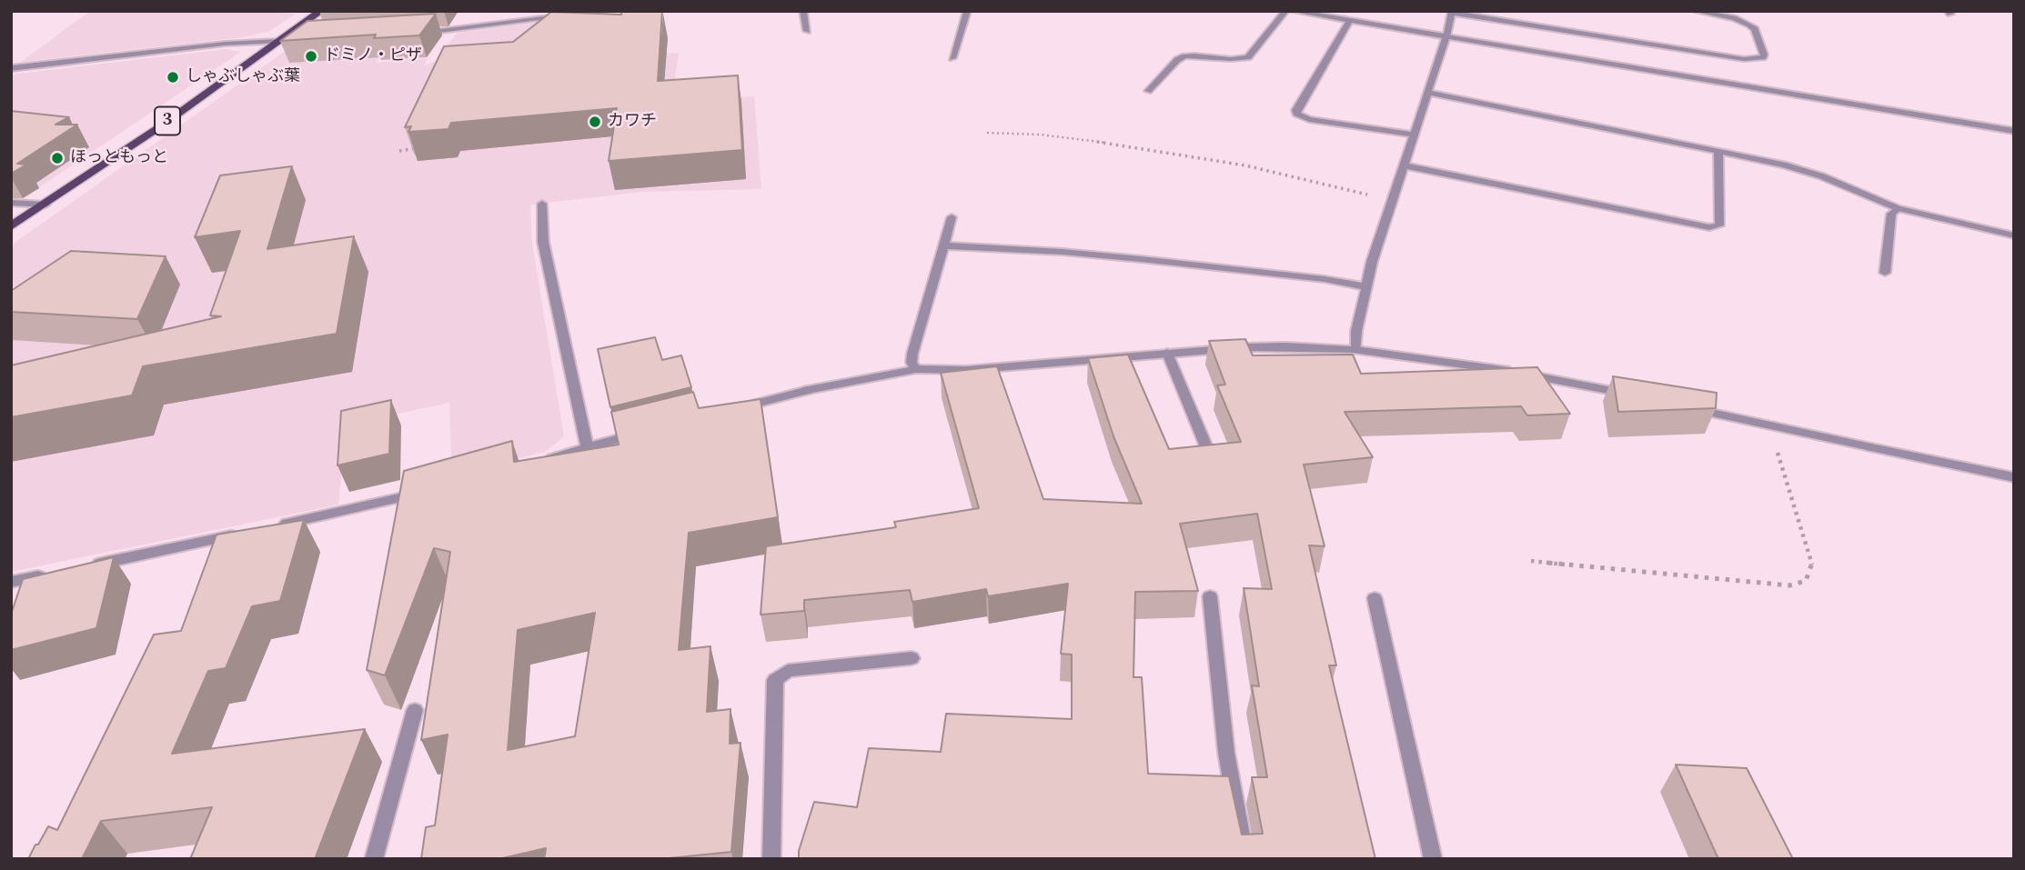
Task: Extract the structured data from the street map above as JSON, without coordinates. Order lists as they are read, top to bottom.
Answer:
{
  "streets": {
    "main road": ["3"]
  },
  "places": [
    "ドミノ・ピザ",
    "しゃぶしゃぶ葉",
    "カワチ",
    "ほっともっと"
  ]
}
